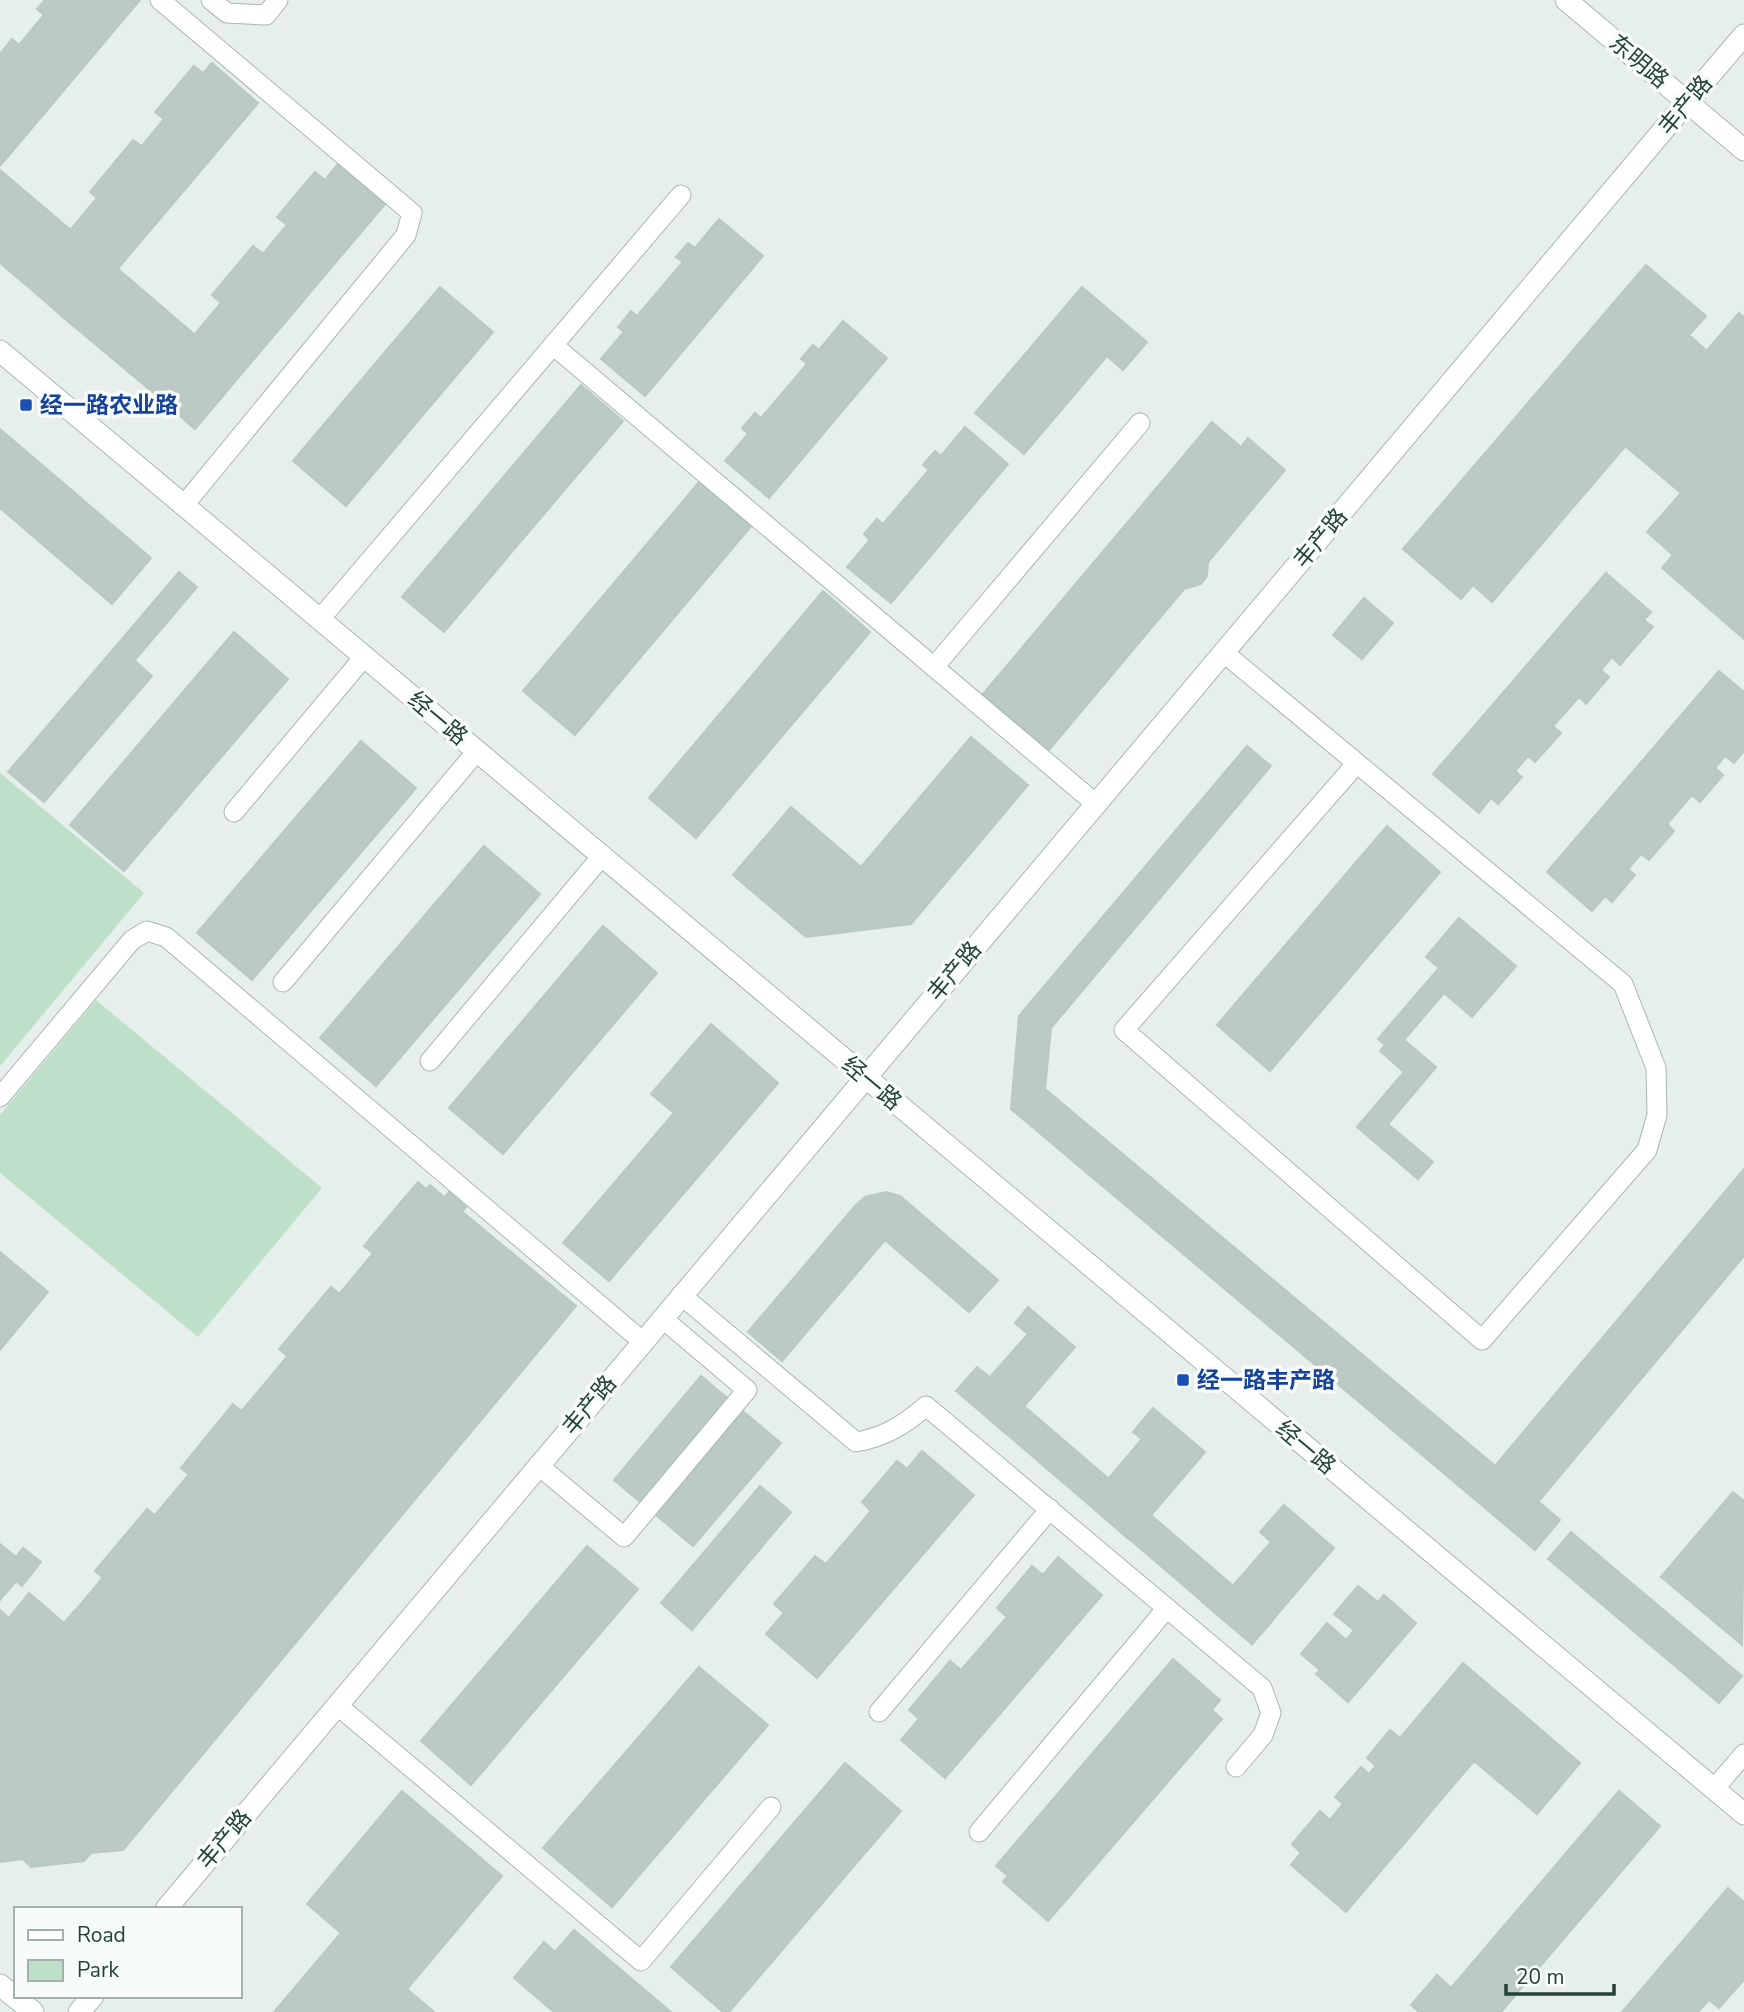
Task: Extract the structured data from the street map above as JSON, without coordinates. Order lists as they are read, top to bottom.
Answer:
{
  "streets": {
    "street": ["东明路", "丰产路", "经一路"]
  },
  "crossings": [
    ["东明路", "丰产路"],
    ["丰产路", "经一路"]
  ],
  "places": {
    "transit": ["经一路农业路", "经一路丰产路"]
  },
  "legend": ["Road", "Park"],
  "scale_bar": "20 m"
}
